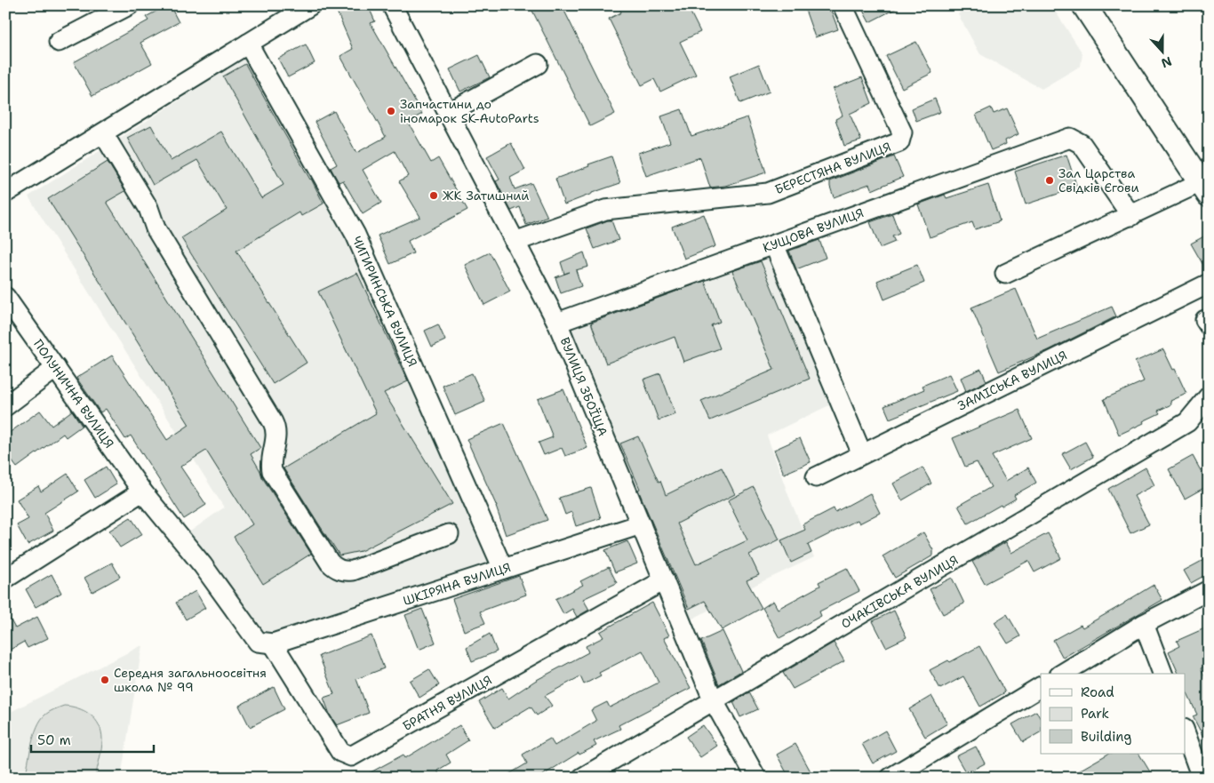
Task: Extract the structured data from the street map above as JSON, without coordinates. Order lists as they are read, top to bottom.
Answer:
{
  "streets": {
    "street": [
      "БЕРЕСТЯНА ВУЛИЦЯ",
      "КУЩОВА ВУЛИЦЯ",
      "ЧИГИРИНСЬКА ВУЛИЦЯ",
      "ЗАМІСЬКА ВУЛИЦЯ",
      "ВУЛИЦЯ ЗБОЇЩА",
      "ПОЛУНИЧНА ВУЛИЦЯ",
      "ШКІРЯНА ВУЛИЦЯ",
      "ОЧАКІВСЬКА ВУЛИЦЯ",
      "БРАТНЯ ВУЛИЦЯ"
    ]
  },
  "crossings": [
    ["БЕРЕСТЯНА ВУЛИЦЯ", "ВУЛИЦЯ ЗБОЇЩА"],
    ["КУЩОВА ВУЛИЦЯ", "ВУЛИЦЯ ЗБОЇЩА"],
    ["ЧИГИРИНСЬКА ВУЛИЦЯ", "ШКІРЯНА ВУЛИЦЯ"],
    ["ВУЛИЦЯ ЗБОЇЩА", "ШКІРЯНА ВУЛИЦЯ"],
    ["ВУЛИЦЯ ЗБОЇЩА", "ОЧАКІВСЬКА ВУЛИЦЯ"],
    ["ВУЛИЦЯ ЗБОЇЩА", "БРАТНЯ ВУЛИЦЯ"],
    ["ПОЛУНИЧНА ВУЛИЦЯ", "ШКІРЯНА ВУЛИЦЯ"],
    ["ПОЛУНИЧНА ВУЛИЦЯ", "БРАТНЯ ВУЛИЦЯ"],
    ["ШКІРЯНА ВУЛИЦЯ", "БРАТНЯ ВУЛИЦЯ"]
  ],
  "places": [
    "Запчастини до іномарок SK-AutoParts",
    "Зал Царства Свідків Єгови",
    "ЖК Затишний",
    "Середня загальноосвітня школа № 99"
  ],
  "legend": ["Road", "Park", "Building"],
  "scale_bar": "50 m",
  "north": "bottom"
}
